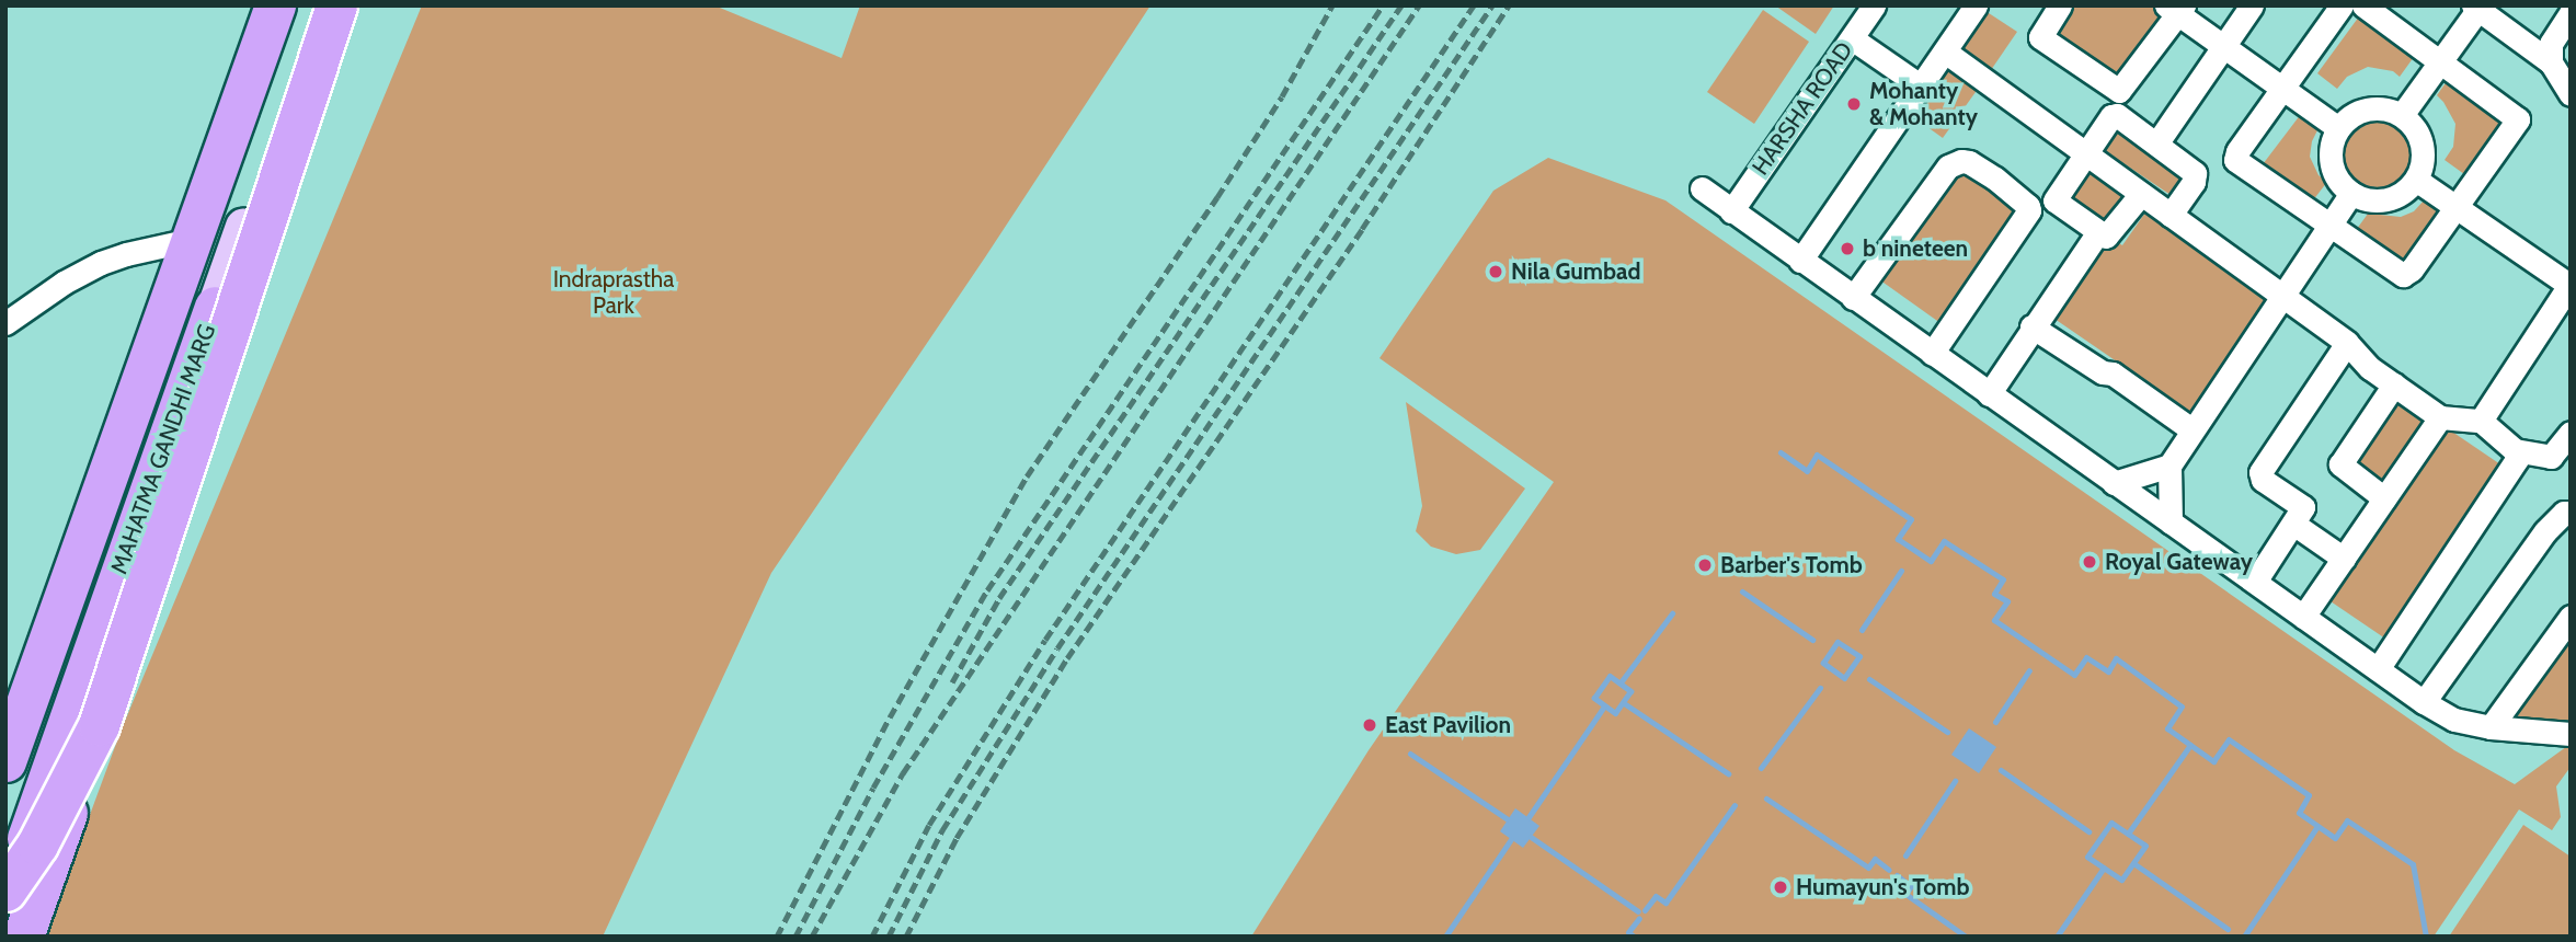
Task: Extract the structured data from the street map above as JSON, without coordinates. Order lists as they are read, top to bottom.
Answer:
{
  "streets": {
    "highway": ["MAHATMA GANDHI MARG"],
    "street": ["HARSHA ROAD"]
  },
  "parks": ["Indraprastha Park"],
  "places": [
    "Mohanty & Mohanty",
    "b nineteen",
    "Nila Gumbad",
    "Royal Gateway",
    "Barber's Tomb",
    "East Pavilion",
    "Humayun's Tomb"
  ]
}
